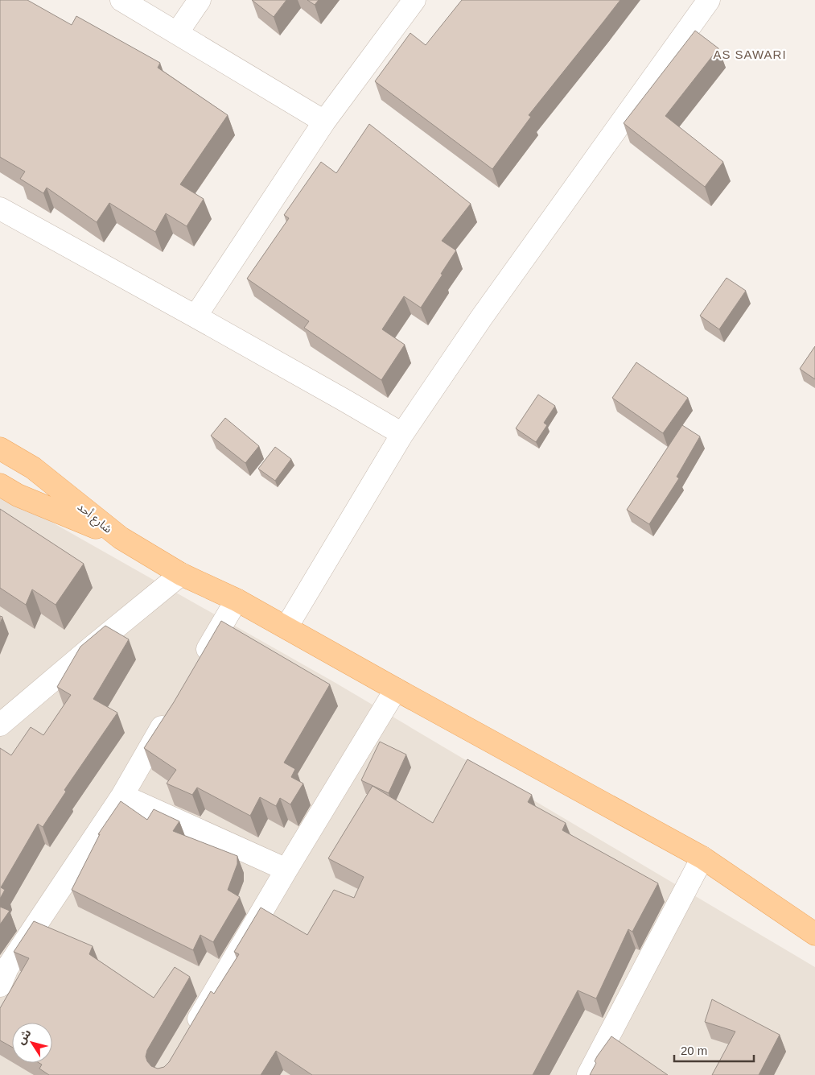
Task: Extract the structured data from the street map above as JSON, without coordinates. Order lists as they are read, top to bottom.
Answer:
{
  "streets": {
    "main road": ["شارع أحد"]
  },
  "districts": ["AS SAWARI"],
  "scale_bar": "20 m",
  "north": "top left"
}
